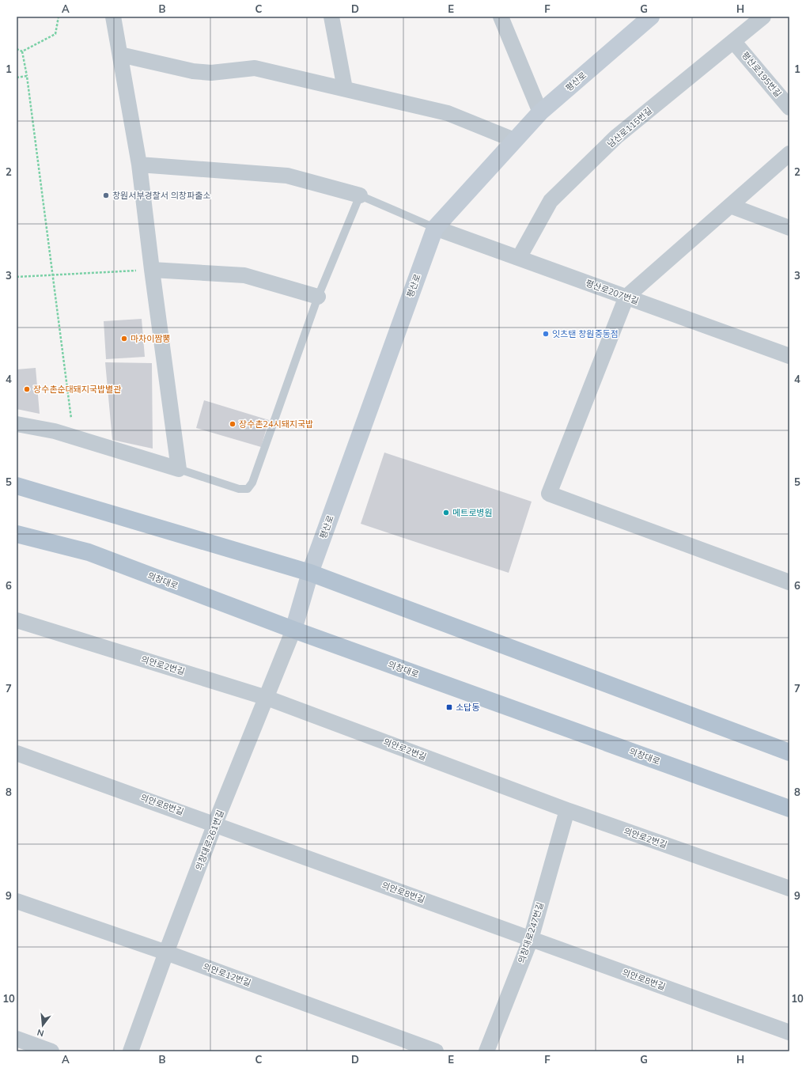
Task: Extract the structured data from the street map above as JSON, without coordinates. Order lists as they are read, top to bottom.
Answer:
{
  "streets": {
    "main road": ["평산로", "의창대로"],
    "street": [
      "평산로195번길",
      "남산로115번길",
      "평산로207번길",
      "의안로2번길",
      "의안로8번길",
      "의창대로261번길",
      "의창대로247번길",
      "의안로12번길"
    ]
  },
  "crossings": [
    ["평산로195번길", "남산로115번길"],
    ["평산로", "평산로207번길"],
    ["평산로", "의창대로"],
    ["평산로", "의창대로261번길"],
    ["남산로115번길", "평산로207번길"],
    ["의창대로", "의창대로261번길"],
    ["의안로2번길", "의창대로261번길"],
    ["의안로2번길", "의창대로247번길"],
    ["의안로8번길", "의창대로261번길"],
    ["의안로8번길", "의창대로247번길"],
    ["의창대로261번길", "의안로12번길"]
  ],
  "places": {
    "other": [
      "창원서부경찰서 의창파출소",
      "잇츠탠 창원중동점",
      "마차이짬뽕",
      "장수촌순대돼지국밥별관",
      "장수촌24시돼지국밥",
      "메트로병원"
    ],
    "transit": ["소답동"]
  },
  "north": "bottom",
  "grid": {
    "columns": [
      "A",
      "B",
      "C",
      "D",
      "E",
      "F",
      "G",
      "H"
    ],
    "rows": [
      "1",
      "2",
      "3",
      "4",
      "5",
      "6",
      "7",
      "8",
      "9",
      "10"
    ]
  }
}
